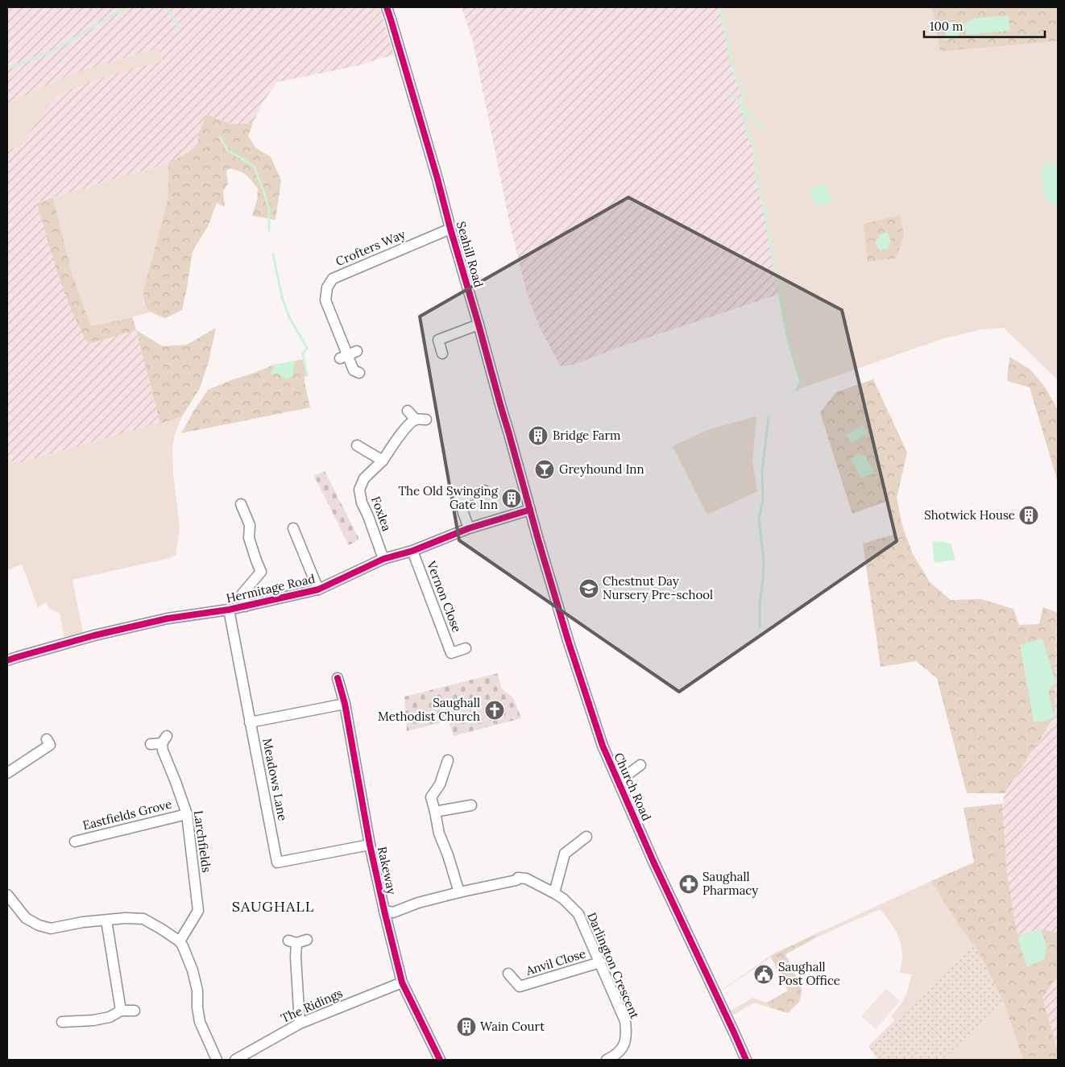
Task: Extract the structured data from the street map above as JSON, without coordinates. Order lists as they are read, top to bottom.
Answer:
{
  "streets": {
    "street": [
      "Crofters Way",
      "Seahill Road",
      "Foxlea",
      "Hermitage Road",
      "Vernon Close",
      "Meadows Lane",
      "Church Road",
      "Eastfields Grove",
      "Larchfields",
      "Rakeway",
      "Anvil Close",
      "Darlington Crescent",
      "The Ridings"
    ]
  },
  "crossings": [
    ["Crofters Way", "Seahill Road"],
    ["Seahill Road", "Hermitage Road"],
    ["Seahill Road", "Church Road"],
    ["Foxlea", "Hermitage Road"],
    ["Hermitage Road", "Vernon Close"],
    ["Hermitage Road", "Meadows Lane"],
    ["Hermitage Road", "Church Road"],
    ["Meadows Lane", "Rakeway"],
    ["Eastfields Grove", "Larchfields"],
    ["Rakeway", "Darlington Crescent"],
    ["Rakeway", "The Ridings"],
    ["Anvil Close", "Darlington Crescent"]
  ],
  "districts": ["SAUGHALL"],
  "places": {
    "building": [
      "Bridge Farm",
      "The Old Swinging Gate Inn",
      "Shotwick House",
      "Wain Court"
    ],
    "bar": ["Greyhound Inn"],
    "school or university": ["Chestnut Day Nursery Pre-school"],
    "church": ["Saughall Methodist Church"],
    "pharmacy": ["Saughall Pharmacy"],
    "public building": ["Saughall Post Office"]
  },
  "scale_bar": "100 m"
}
